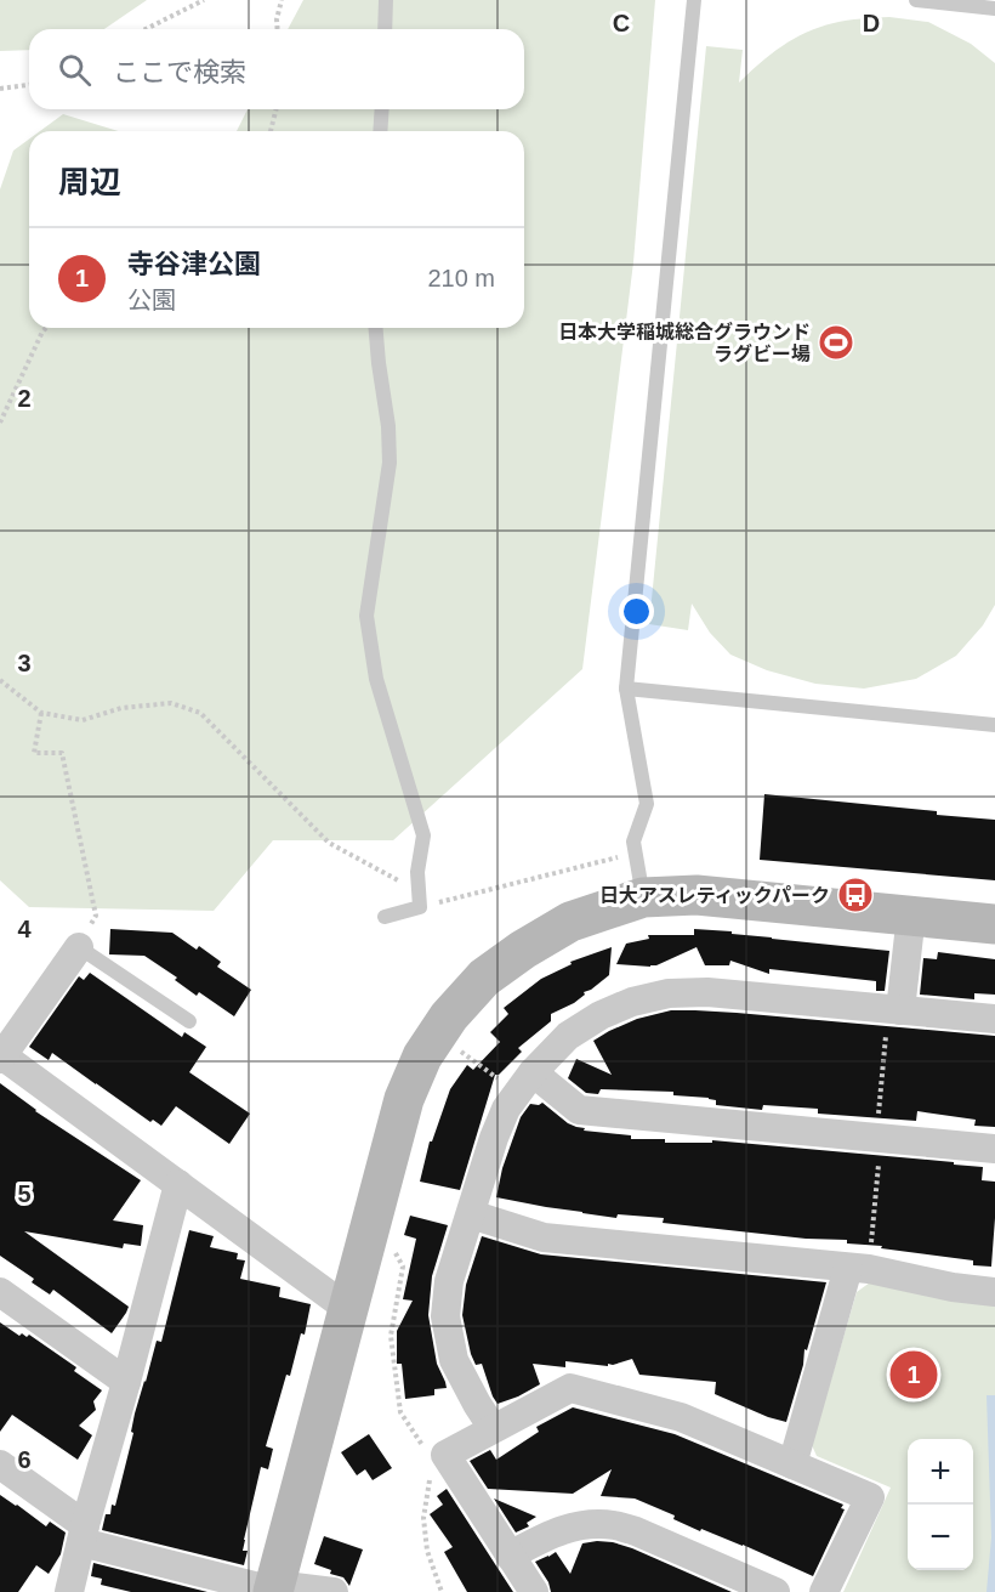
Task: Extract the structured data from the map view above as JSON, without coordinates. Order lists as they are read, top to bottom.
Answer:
{
  "places": {
    "sports": ["日本大学稲城総合グラウンド ラグビー場"],
    "bus stop": ["日大アスレティックパーク"]
  },
  "page": {
    "search": "ここで検索",
    "heading": "周辺",
    "list": [
      {
        "mark": "1",
        "name": "寺谷津公園",
        "note": "公園",
        "value": "210 m"
      }
    ],
    "pins": "1",
    "map_buttons": ["+", "−"]
  },
  "grid": {
    "columns": ["C", "D"],
    "rows": [
      "2",
      "3",
      "4",
      "5",
      "6"
    ]
  }
}
